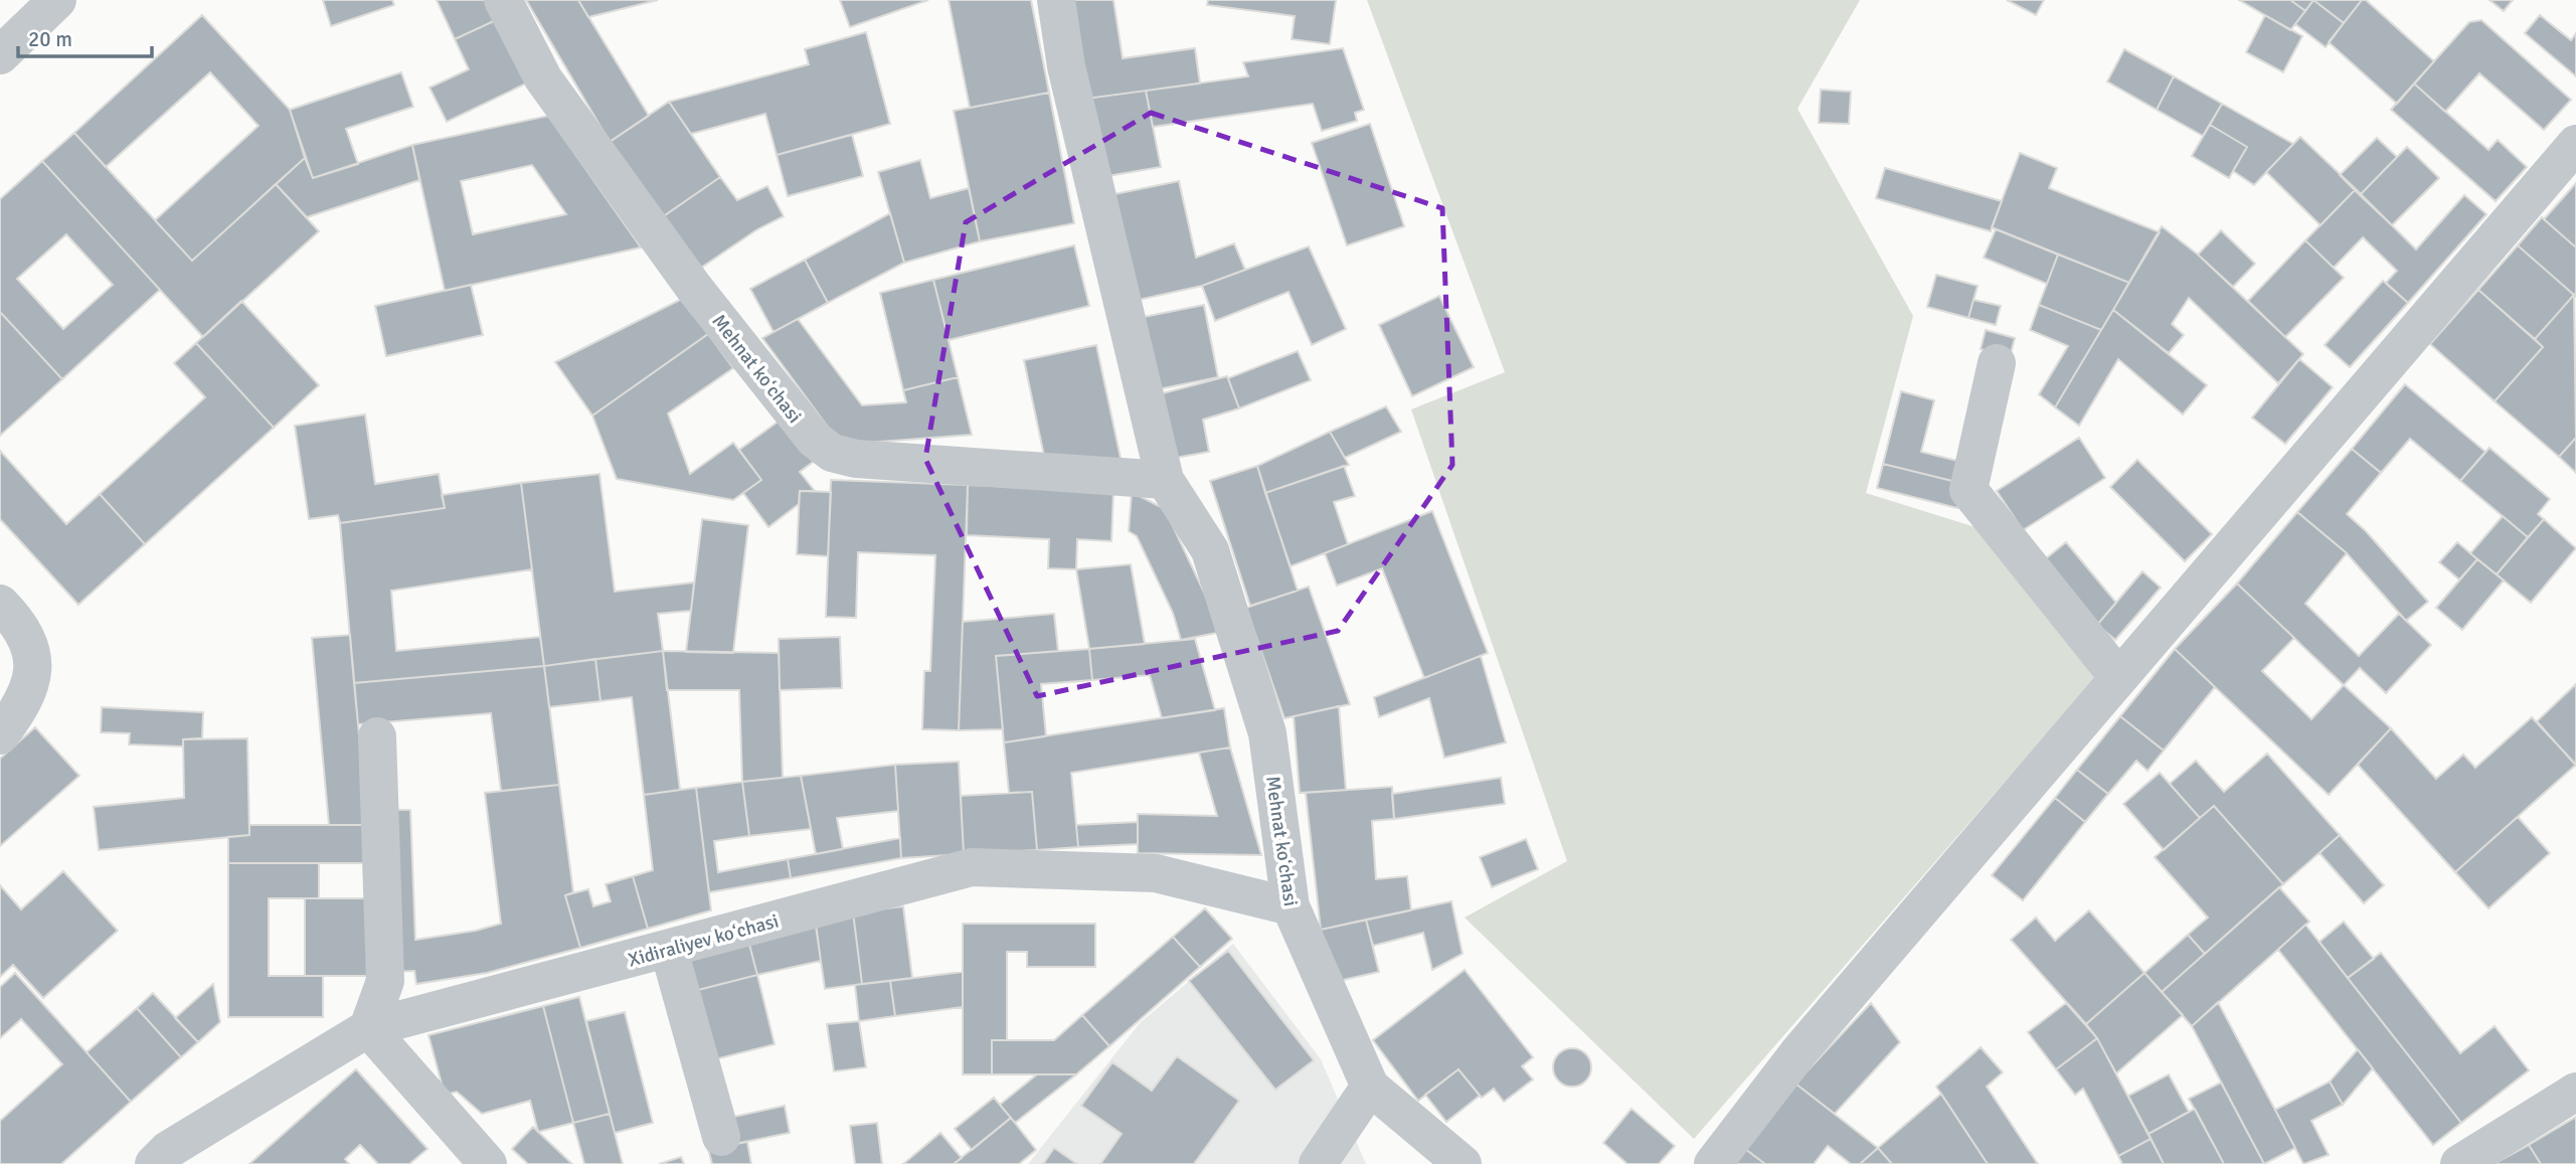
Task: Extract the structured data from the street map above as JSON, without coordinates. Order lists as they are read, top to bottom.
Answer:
{
  "streets": {
    "street": ["Mehnat koʻchasi", "Xidiraliyev koʻchasi"]
  },
  "crossings": [
    ["Mehnat koʻchasi", "Xidiraliyev koʻchasi"]
  ],
  "scale_bar": "20 m"
}
